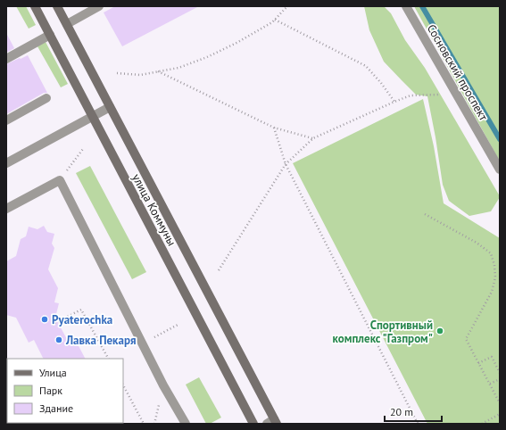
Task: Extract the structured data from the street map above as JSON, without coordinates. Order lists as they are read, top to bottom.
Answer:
{
  "streets": {
    "main road": ["улица Коммуны"],
    "street": ["Сосновский проспект"]
  },
  "places": ["Pyaterochka", "Cпортивный комплекс \"Газпром\"", "Лавка Пекаря"],
  "legend": ["Улица", "Парк", "Здание"],
  "scale_bar": "20 m"
}
